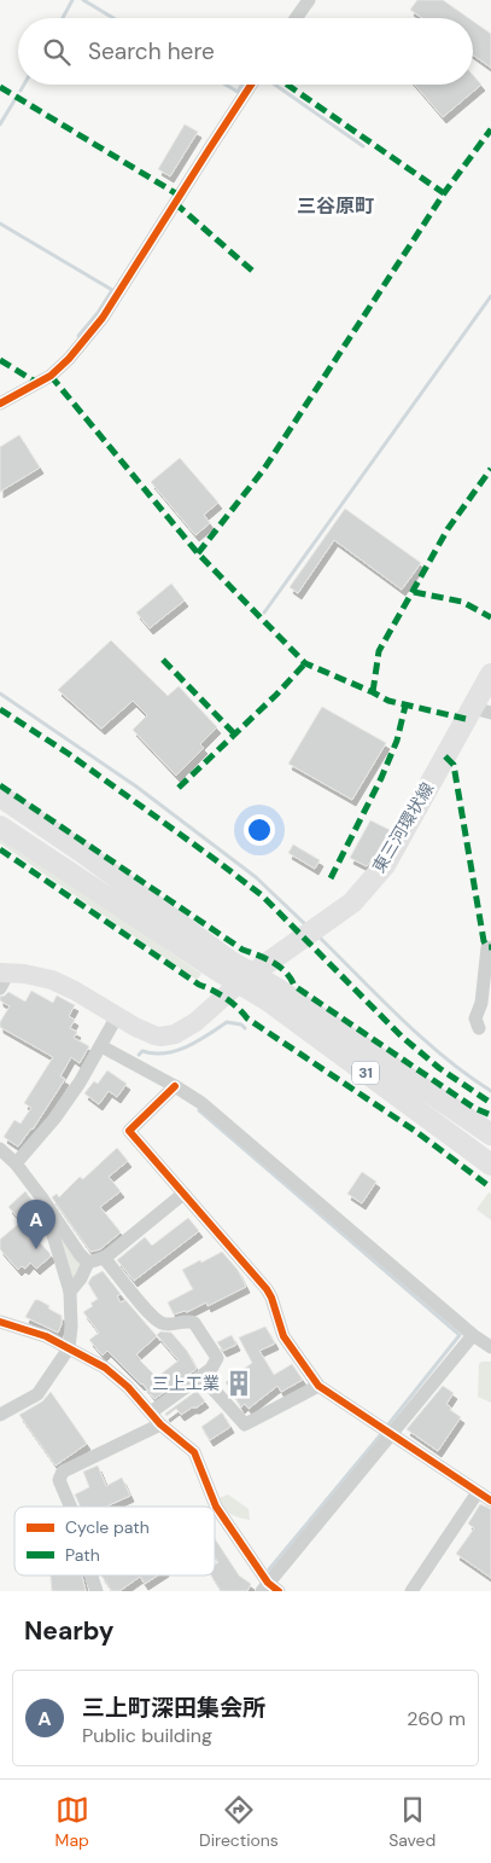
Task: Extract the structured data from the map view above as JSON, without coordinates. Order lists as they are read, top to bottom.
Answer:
{
  "streets": {
    "main road": ["東三河環状線", "31"]
  },
  "crossings": [
    ["東三河環状線", "31"]
  ],
  "districts": ["三谷原町"],
  "places": {
    "building": ["三上工業"]
  },
  "legend": ["Cycle path", "Path"],
  "page": {
    "search": "Search here",
    "pins": "A",
    "heading": "Nearby",
    "list": [
      {
        "mark": "A",
        "name": "三上町深田集会所",
        "note": "Public building",
        "value": "260 m"
      }
    ],
    "nav": ["Map", "Directions", "Saved"]
  }
}
